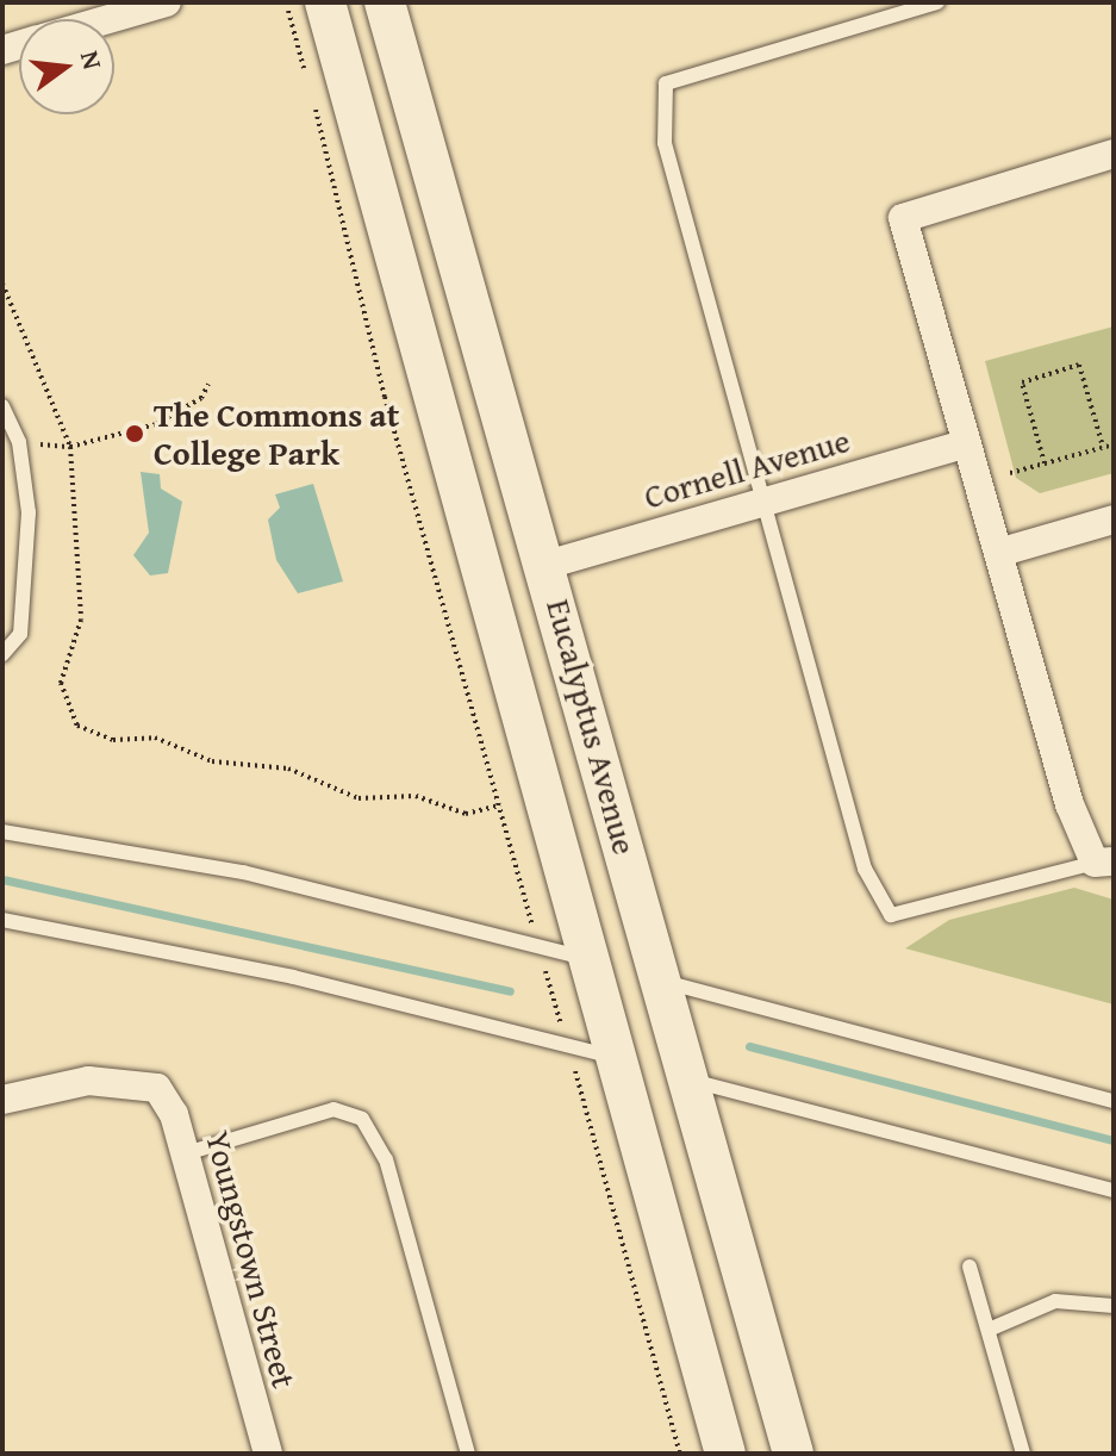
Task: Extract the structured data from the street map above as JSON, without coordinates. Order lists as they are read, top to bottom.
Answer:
{
  "streets": {
    "street": ["Cornell Avenue", "Eucalyptus Avenue", "Youngstown Street"]
  },
  "crossings": [
    ["Cornell Avenue", "Eucalyptus Avenue"]
  ],
  "places": ["The Commons at College Park"],
  "north": "right"
}
